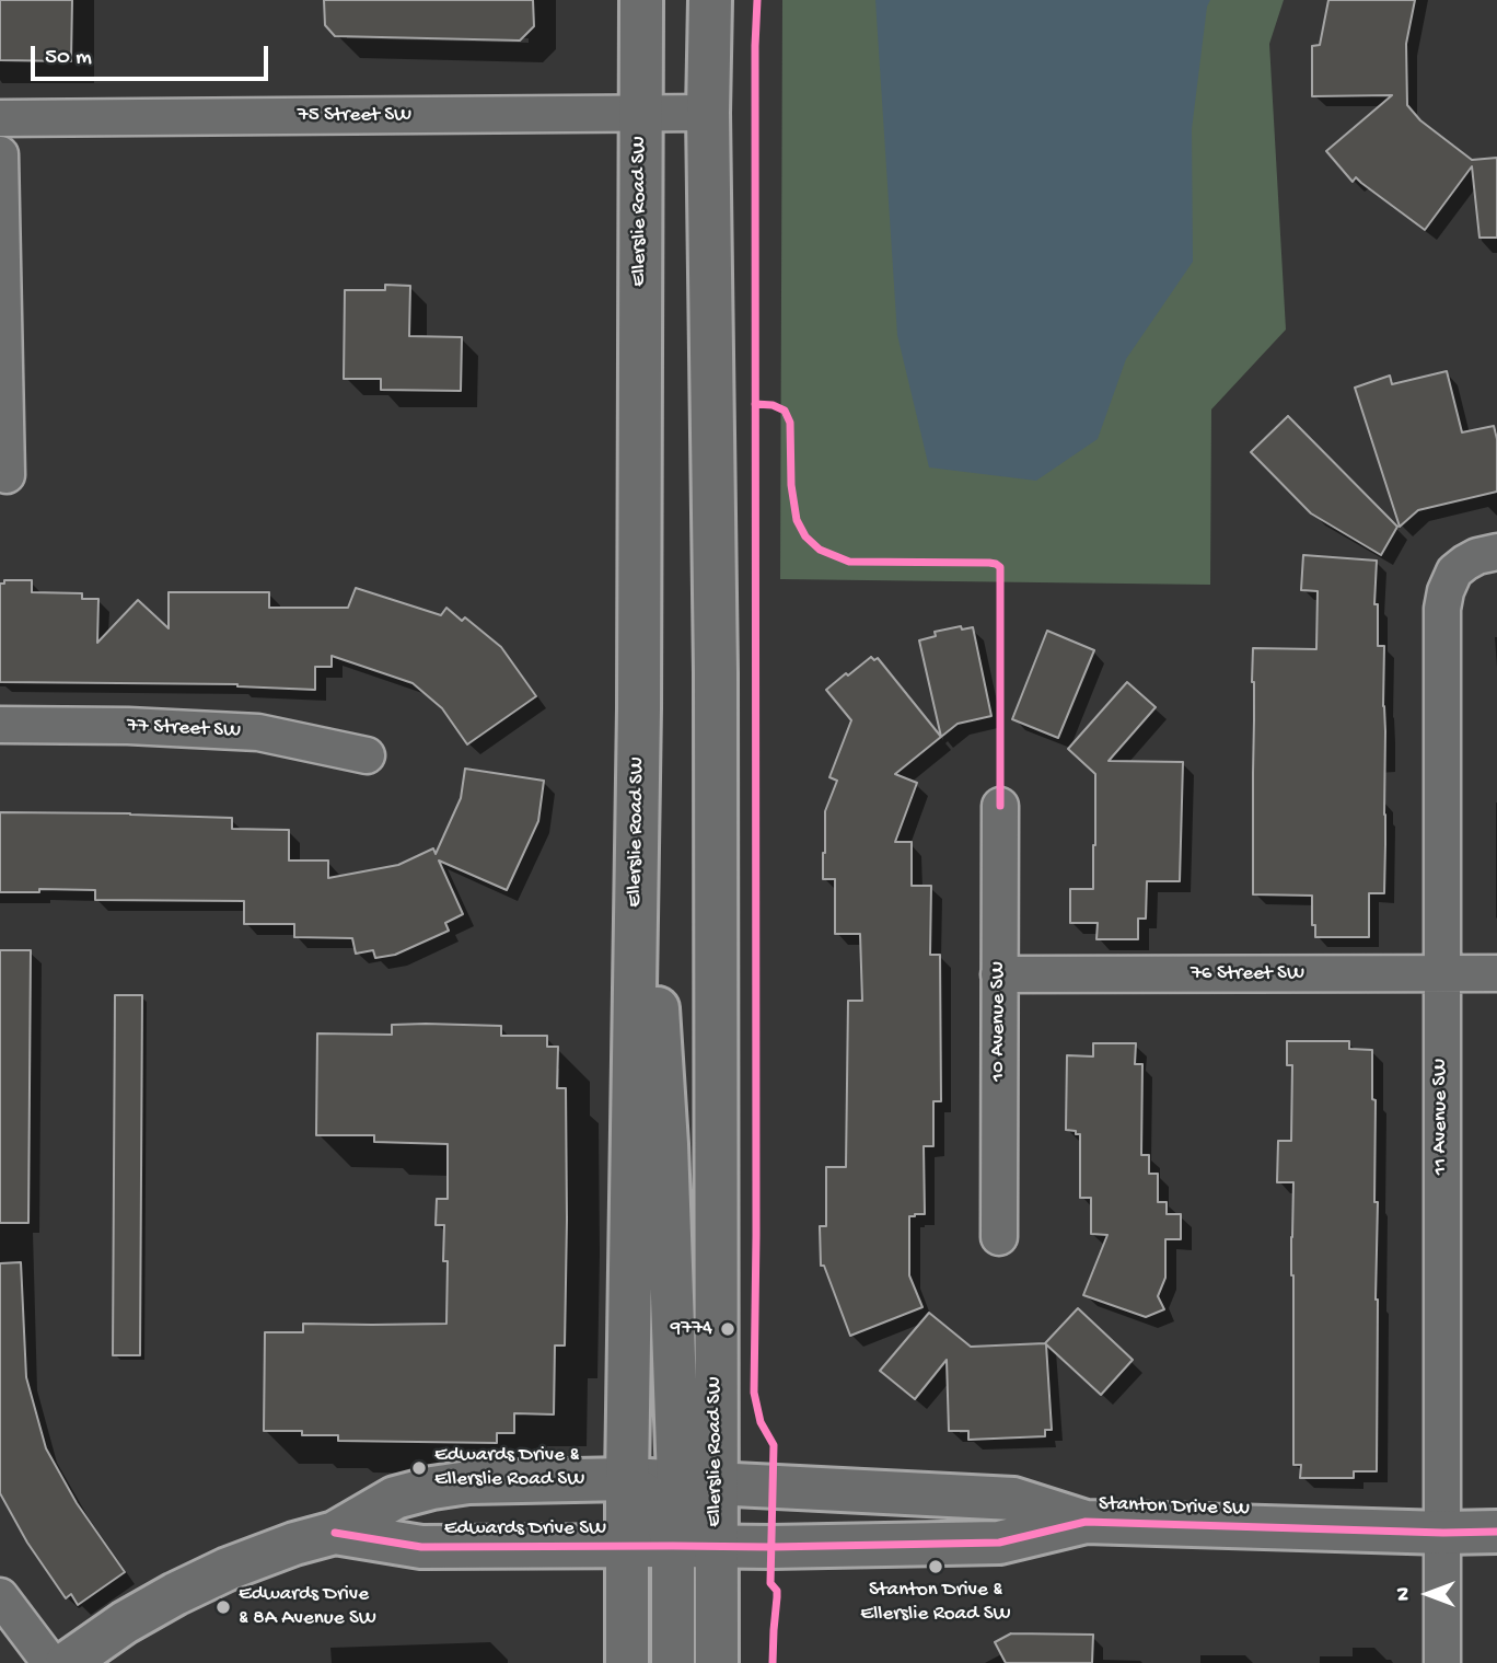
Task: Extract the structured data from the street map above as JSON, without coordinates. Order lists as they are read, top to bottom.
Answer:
{
  "streets": {
    "main road": ["Ellerslie Road SW", "Stanton Drive SW", "Edwards Drive SW"],
    "street": [
      "75 Street SW",
      "77 Street SW",
      "76 Street SW",
      "10 Avenue SW",
      "11 Avenue SW"
    ]
  },
  "crossings": [
    ["75 Street SW", "Ellerslie Road SW"],
    ["Ellerslie Road SW", "Stanton Drive SW"],
    ["Ellerslie Road SW", "Edwards Drive SW"],
    ["76 Street SW", "10 Avenue SW"],
    ["76 Street SW", "11 Avenue SW"],
    ["11 Avenue SW", "Stanton Drive SW"],
    ["Stanton Drive SW", "Edwards Drive SW"]
  ],
  "places": [
    "9774",
    "Edwards Drive & Ellerslie Road SW",
    "Stanton Drive & Ellerslie Road SW",
    "Edwards Drive & 8A Avenue SW"
  ],
  "scale_bar": "50 m",
  "north": "left"
}
